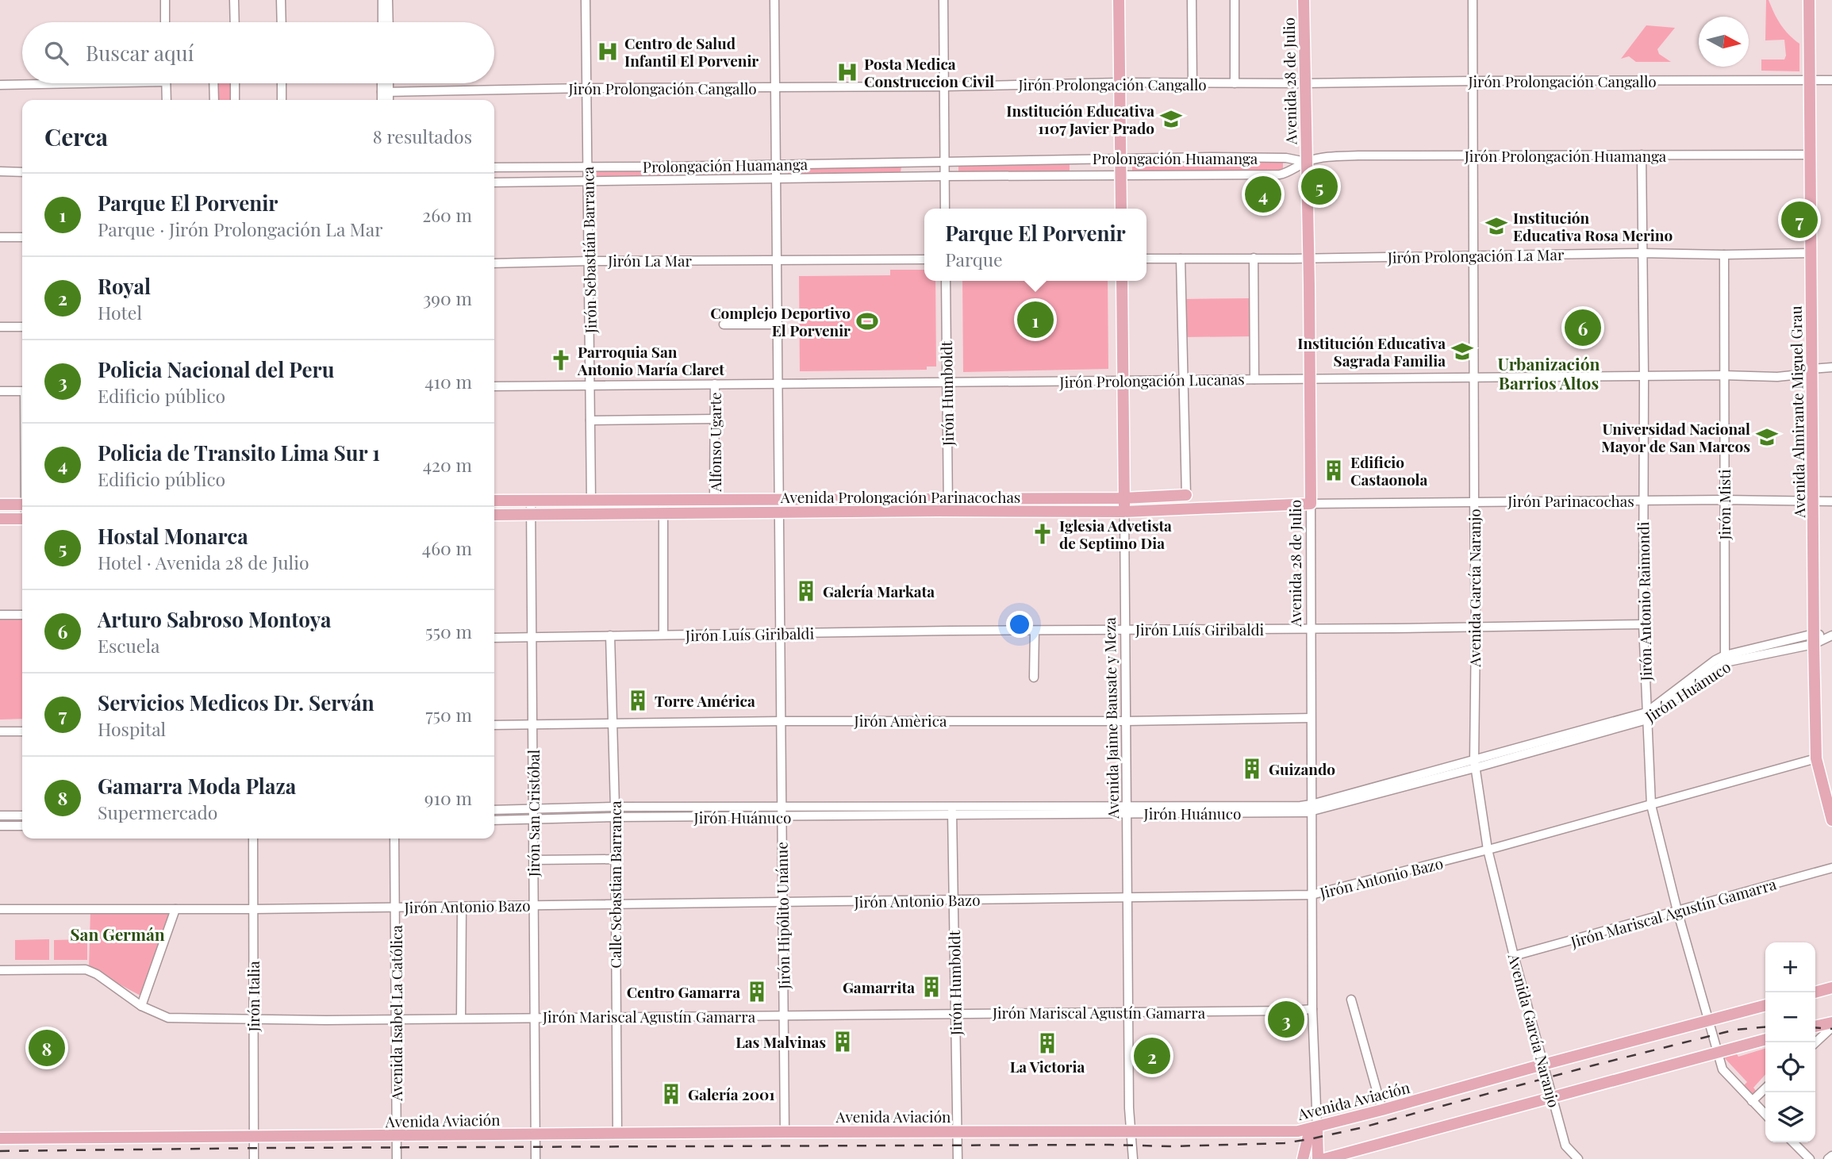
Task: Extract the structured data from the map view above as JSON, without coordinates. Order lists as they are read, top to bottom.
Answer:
{
  "streets": {
    "main road": [
      "Avenida 28 de Julio",
      "Avenida Almirante Miguel Grau",
      "Avenida Prolongación Parinacochas",
      "Avenida Jaime Bausate y Meza",
      "Avenida Aviación"
    ],
    "street": [
      "Jirón Prolongación Cangallo",
      "Jirón Prolongación Huamanga",
      "Prolongación Huamanga",
      "Jirón Sebastián Barranca",
      "Jirón Prolongación La Mar",
      "Jirón La Mar",
      "Jirón Prolongación Lucanas",
      "Jirón Humboldt",
      "Alfonso Ugarte",
      "Jirón Parinacochas",
      "Jirón Misti",
      "Avenida García Naranjo",
      "Jirón Antonio Raimondi",
      "Jirón Luís Giribaldi",
      "Jirón Huánuco",
      "Jirón Amèrica",
      "Jirón San Cristóbal",
      "Jirón Antonio Bazo",
      "Calle Sebastian Barranca",
      "Jirón Mariscal Agustín Gamarra",
      "Jirón Hipólito Unánue",
      "Jirón Italia",
      "Avenida Isabel La Católica"
    ]
  },
  "crossings": [
    ["Avenida 28 de Julio", "Jirón Prolongación Cangallo"],
    ["Avenida 28 de Julio", "Jirón Prolongación Huamanga"],
    ["Avenida 28 de Julio", "Prolongación Huamanga"],
    ["Avenida 28 de Julio", "Jirón Prolongación La Mar"],
    ["Avenida 28 de Julio", "Jirón Prolongación Lucanas"],
    ["Avenida 28 de Julio", "Avenida Prolongación Parinacochas"],
    ["Avenida 28 de Julio", "Jirón Parinacochas"],
    ["Avenida 28 de Julio", "Jirón Luís Giribaldi"],
    ["Avenida 28 de Julio", "Jirón Huánuco"],
    ["Avenida 28 de Julio", "Jirón Amèrica"],
    ["Avenida 28 de Julio", "Jirón Antonio Bazo"],
    ["Avenida 28 de Julio", "Jirón Mariscal Agustín Gamarra"],
    ["Avenida 28 de Julio", "Avenida Aviación"],
    ["Jirón Prolongación Cangallo", "Jirón Sebastián Barranca"],
    ["Jirón Prolongación Cangallo", "Avenida Almirante Miguel Grau"],
    ["Jirón Prolongación Cangallo", "Avenida García Naranjo"],
    ["Jirón Prolongación Cangallo", "Jirón Hipólito Unánue"],
    ["Jirón Prolongación Huamanga", "Prolongación Huamanga"],
    ["Jirón Prolongación Huamanga", "Avenida Almirante Miguel Grau"],
    ["Jirón Prolongación Huamanga", "Avenida García Naranjo"],
    ["Jirón Prolongación Huamanga", "Jirón Antonio Raimondi"],
    ["Prolongación Huamanga", "Jirón Sebastián Barranca"],
    ["Prolongación Huamanga", "Jirón Hipólito Unánue"],
    ["Jirón Sebastián Barranca", "Jirón La Mar"],
    ["Jirón Sebastián Barranca", "Jirón Prolongación Lucanas"],
    ["Jirón Sebastián Barranca", "Avenida Prolongación Parinacochas"],
    ["Jirón Prolongación La Mar", "Avenida Almirante Miguel Grau"],
    ["Jirón Prolongación La Mar", "Jirón Misti"],
    ["Jirón Prolongación La Mar", "Avenida García Naranjo"],
    ["Jirón Prolongación La Mar", "Jirón Antonio Raimondi"],
    ["Jirón La Mar", "Jirón Hipólito Unánue"],
    ["Jirón Prolongación Lucanas", "Jirón Humboldt"],
    ["Jirón Prolongación Lucanas", "Avenida Almirante Miguel Grau"],
    ["Jirón Prolongación Lucanas", "Alfonso Ugarte"],
    ["Jirón Prolongación Lucanas", "Jirón Misti"],
    ["Jirón Prolongación Lucanas", "Avenida García Naranjo"],
    ["Jirón Prolongación Lucanas", "Jirón Antonio Raimondi"],
    ["Jirón Prolongación Lucanas", "Avenida Jaime Bausate y Meza"],
    ["Jirón Prolongación Lucanas", "Jirón Hipólito Unánue"],
    ["Jirón Humboldt", "Avenida Prolongación Parinacochas"],
    ["Jirón Humboldt", "Jirón Huánuco"],
    ["Jirón Humboldt", "Jirón Antonio Bazo"],
    ["Jirón Humboldt", "Jirón Mariscal Agustín Gamarra"],
    ["Jirón Humboldt", "Avenida Aviación"],
    ["Avenida Almirante Miguel Grau", "Jirón Parinacochas"],
    ["Avenida Almirante Miguel Grau", "Jirón Huánuco"],
    ["Avenida Almirante Miguel Grau", "Jirón Antonio Bazo"],
    ["Alfonso Ugarte", "Avenida Prolongación Parinacochas"],
    ["Avenida Prolongación Parinacochas", "Jirón Parinacochas"],
    ["Avenida Prolongación Parinacochas", "Avenida Jaime Bausate y Meza"],
    ["Avenida Prolongación Parinacochas", "Jirón San Cristóbal"],
    ["Avenida Prolongación Parinacochas", "Jirón Hipólito Unánue"],
    ["Jirón Parinacochas", "Jirón Misti"],
    ["Jirón Parinacochas", "Avenida García Naranjo"],
    ["Jirón Parinacochas", "Jirón Antonio Raimondi"],
    ["Jirón Misti", "Jirón Huánuco"],
    ["Avenida García Naranjo", "Jirón Luís Giribaldi"],
    ["Avenida García Naranjo", "Jirón Huánuco"],
    ["Avenida García Naranjo", "Jirón Antonio Bazo"],
    ["Avenida García Naranjo", "Jirón Mariscal Agustín Gamarra"],
    ["Avenida García Naranjo", "Avenida Aviación"],
    ["Jirón Antonio Raimondi", "Jirón Luís Giribaldi"],
    ["Jirón Antonio Raimondi", "Jirón Huánuco"],
    ["Jirón Antonio Raimondi", "Jirón Antonio Bazo"],
    ["Jirón Antonio Raimondi", "Jirón Mariscal Agustín Gamarra"],
    ["Jirón Antonio Raimondi", "Avenida Aviación"],
    ["Jirón Luís Giribaldi", "Avenida Jaime Bausate y Meza"],
    ["Jirón Luís Giribaldi", "Jirón San Cristóbal"],
    ["Jirón Luís Giribaldi", "Calle Sebastian Barranca"],
    ["Jirón Luís Giribaldi", "Jirón Hipólito Unánue"],
    ["Jirón Huánuco", "Avenida Jaime Bausate y Meza"],
    ["Jirón Huánuco", "Jirón San Cristóbal"],
    ["Jirón Huánuco", "Calle Sebastian Barranca"],
    ["Jirón Huánuco", "Jirón Hipólito Unánue"],
    ["Avenida Jaime Bausate y Meza", "Jirón Amèrica"],
    ["Avenida Jaime Bausate y Meza", "Jirón Antonio Bazo"],
    ["Avenida Jaime Bausate y Meza", "Jirón Mariscal Agustín Gamarra"],
    ["Avenida Jaime Bausate y Meza", "Avenida Aviación"],
    ["Jirón Amèrica", "Jirón San Cristóbal"],
    ["Jirón Amèrica", "Calle Sebastian Barranca"],
    ["Jirón Amèrica", "Jirón Hipólito Unánue"],
    ["Jirón San Cristóbal", "Jirón Antonio Bazo"],
    ["Jirón San Cristóbal", "Jirón Mariscal Agustín Gamarra"],
    ["Jirón San Cristóbal", "Avenida Aviación"],
    ["Jirón Antonio Bazo", "Calle Sebastian Barranca"],
    ["Jirón Antonio Bazo", "Jirón Hipólito Unánue"],
    ["Jirón Antonio Bazo", "Jirón Italia"],
    ["Jirón Antonio Bazo", "Avenida Isabel La Católica"],
    ["Calle Sebastian Barranca", "Jirón Mariscal Agustín Gamarra"],
    ["Calle Sebastian Barranca", "Avenida Aviación"],
    ["Jirón Mariscal Agustín Gamarra", "Jirón Hipólito Unánue"],
    ["Jirón Mariscal Agustín Gamarra", "Jirón Italia"],
    ["Jirón Mariscal Agustín Gamarra", "Avenida Isabel La Católica"],
    ["Jirón Hipólito Unánue", "Avenida Aviación"],
    ["Jirón Italia", "Avenida Aviación"],
    ["Avenida Isabel La Católica", "Avenida Aviación"]
  ],
  "districts": ["Urbanización Barrios Altos", "San Germán"],
  "places": {
    "hospital": ["Centro de Salud Infantil El Porvenir", "Posta Medica Construccion Civil"],
    "school or university": [
      "Institución Educativa 1107 Javier Prado",
      "Institución Educativa Rosa Merino",
      "Institución Educativa Sagrada Familia",
      "Universidad Nacional Mayor de San Marcos"
    ],
    "sports": ["Complejo Deportivo El Porvenir"],
    "church": ["Parroquia San Antonio María Claret", "Iglesia Advetista de Septimo Dia"],
    "building": [
      "Edificio Castaonola",
      "Galería Markata",
      "Torre América",
      "Guizando",
      "Gamarrita",
      "Centro Gamarra",
      "Las Malvinas",
      "La Victoria",
      "Galería 2001"
    ]
  },
  "north": "right",
  "page": {
    "search": "Buscar aquí",
    "heading": ["Cerca", "8 resultados"],
    "pins": [
      "5",
      "4",
      "7",
      "1",
      "6",
      "3",
      "8",
      "2"
    ],
    "list": [
      {
        "mark": "1",
        "name": "Parque El Porvenir",
        "note": "Parque · Jirón Prolongación La Mar",
        "value": "260 m"
      },
      {
        "mark": "2",
        "name": "Royal",
        "note": "Hotel",
        "value": "390 m"
      },
      {
        "mark": "3",
        "name": "Policia Nacional del Peru",
        "note": "Edificio público",
        "value": "410 m"
      },
      {
        "mark": "4",
        "name": "Policia de Transito Lima Sur 1",
        "note": "Edificio público",
        "value": "420 m"
      },
      {
        "mark": "5",
        "name": "Hostal Monarca",
        "note": "Hotel · Avenida 28 de Julio",
        "value": "460 m"
      },
      {
        "mark": "6",
        "name": "Arturo Sabroso Montoya",
        "note": "Escuela",
        "value": "550 m"
      },
      {
        "mark": "7",
        "name": "Servicios Medicos Dr. Serván",
        "note": "Hospital",
        "value": "750 m"
      },
      {
        "mark": "8",
        "name": "Gamarra Moda Plaza",
        "note": "Supermercado",
        "value": "910 m"
      }
    ],
    "popup": ["Parque El Porvenir", "Parque"],
    "map_buttons": ["+", "−"]
  }
}
